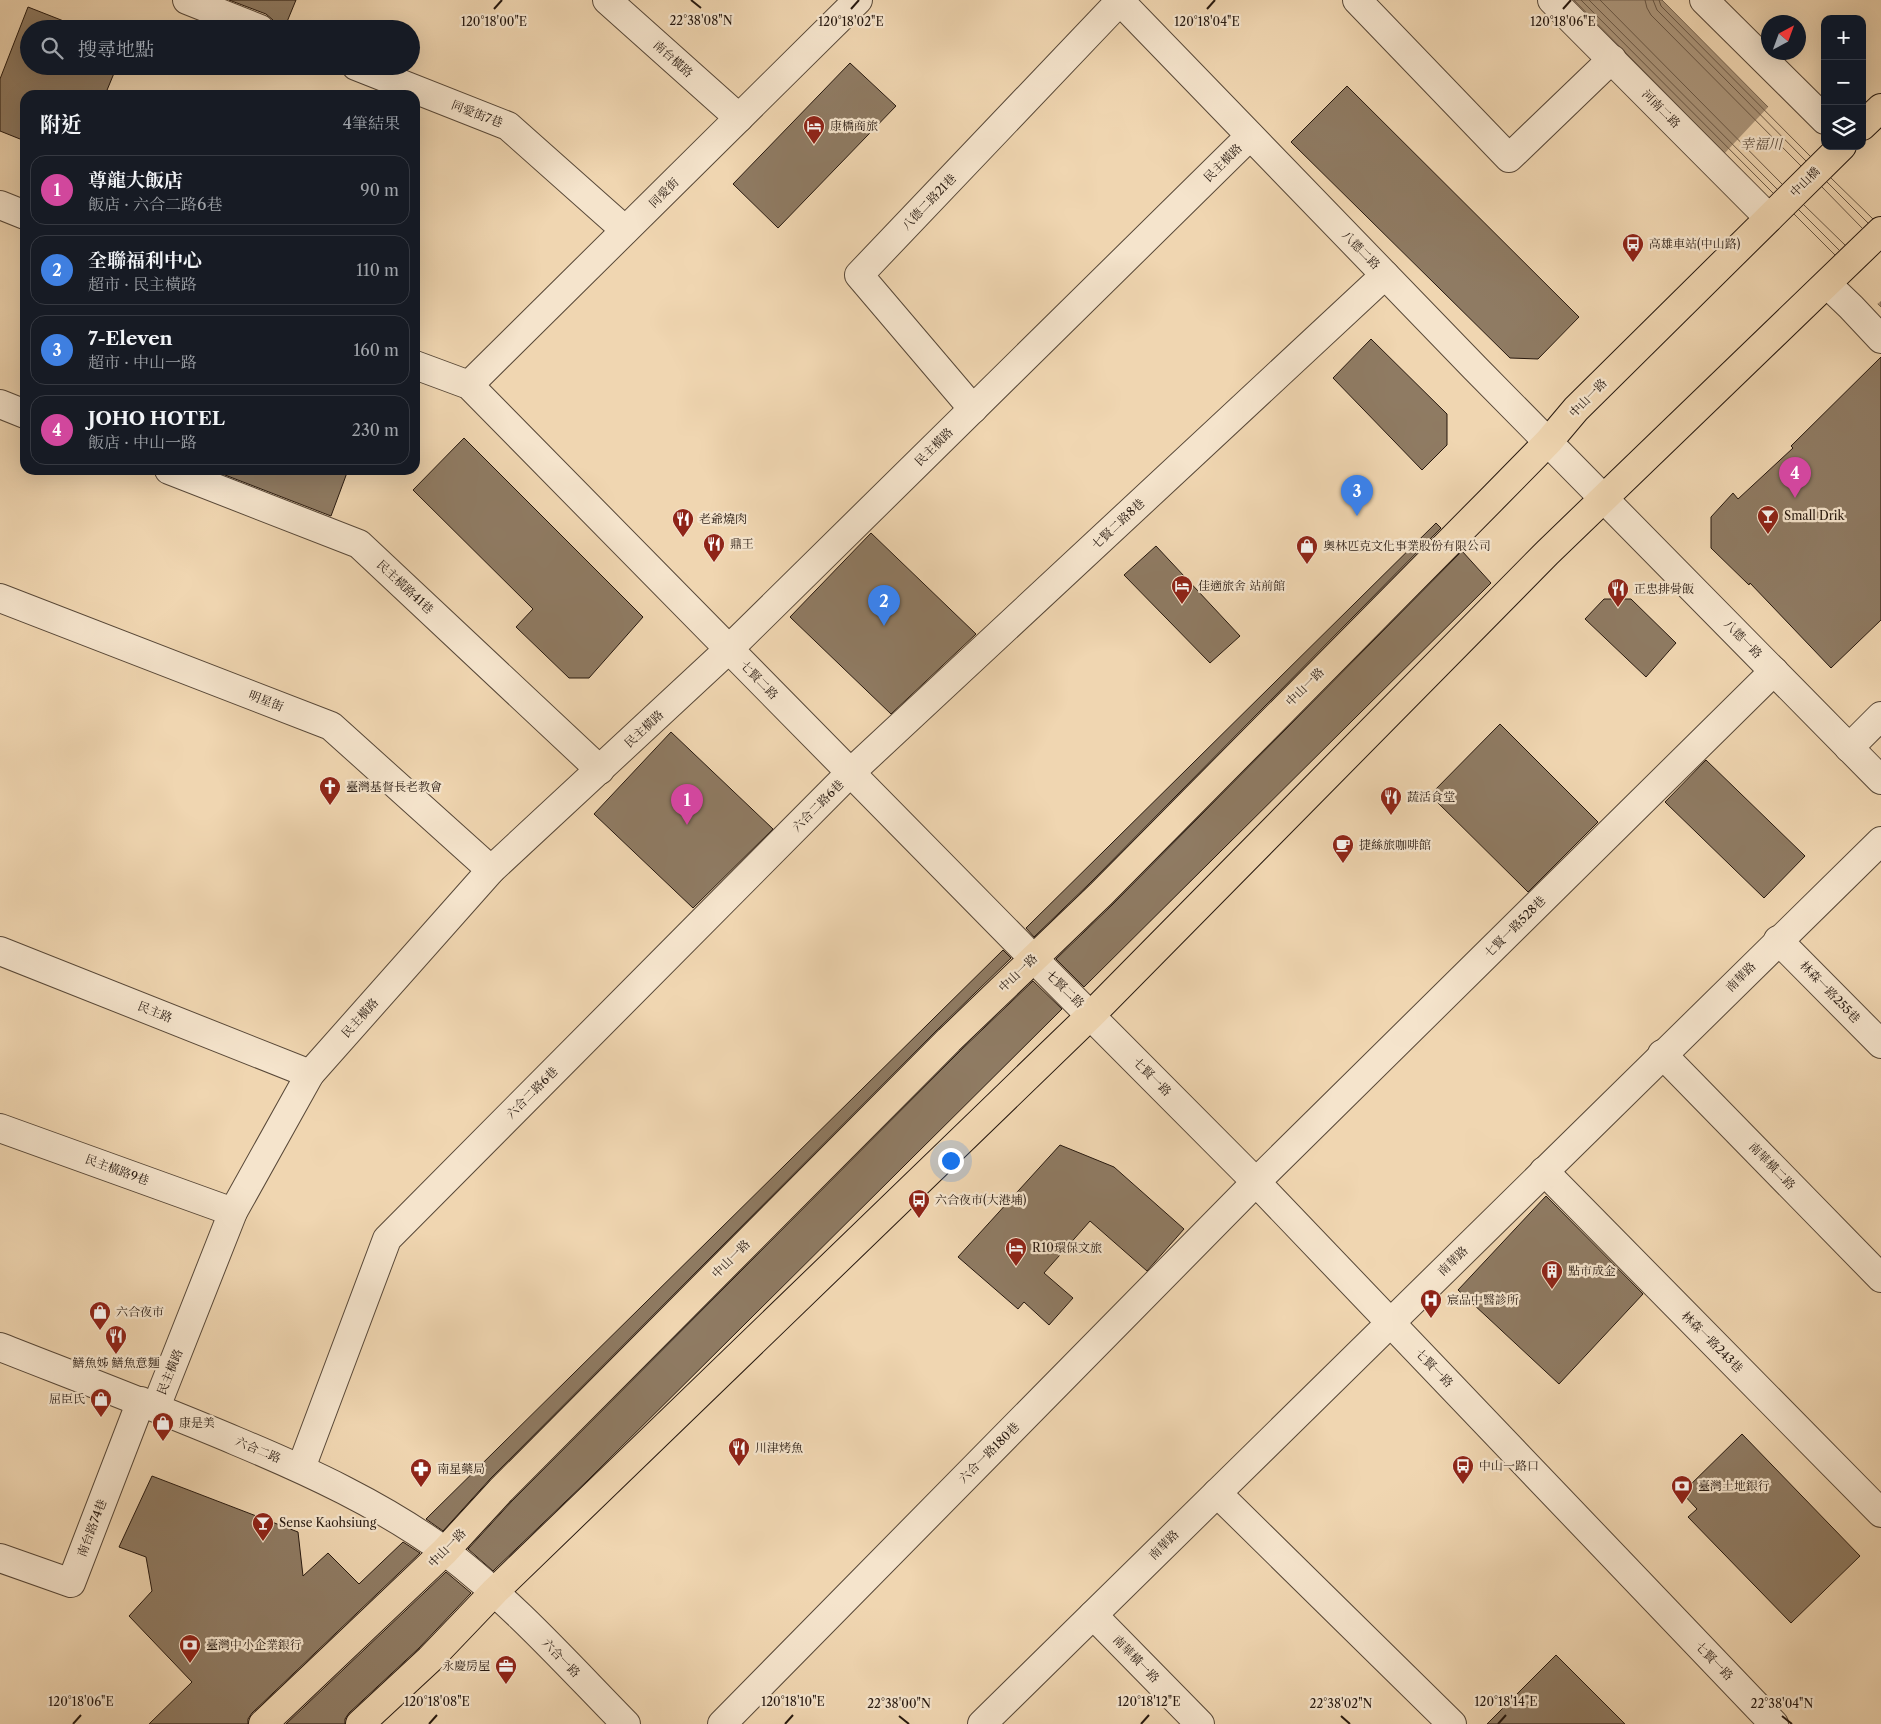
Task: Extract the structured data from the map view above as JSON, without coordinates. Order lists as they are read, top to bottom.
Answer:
{
  "streets": {
    "main road": ["中山橋", "中山一路"],
    "street": [
      "南台橫路",
      "河南二路",
      "同愛街7巷",
      "民主橫路",
      "同愛街",
      "八德二路21巷",
      "八德二路",
      "七賢二路8巷",
      "民主橫路41巷",
      "八德一路",
      "七賢二路",
      "明星街",
      "六合二路6巷",
      "七賢一路528巷",
      "南華路",
      "林森一路255巷",
      "民主路",
      "七賢一路",
      "南華橫二路",
      "民主橫路9巷",
      "林森一路243巷",
      "六合二路",
      "六合一路180巷",
      "南台路74巷",
      "六合一路",
      "南華橫一路"
    ]
  },
  "crossings": [
    ["南台橫路", "同愛街"],
    ["河南二路", "中山橋"],
    ["河南二路", "中山一路"],
    ["同愛街7巷", "同愛街"],
    ["民主橫路", "八德二路21巷"],
    ["民主橫路", "八德二路"],
    ["民主橫路", "民主橫路41巷"],
    ["民主橫路", "七賢二路"],
    ["民主橫路", "明星街"],
    ["民主橫路", "民主路"],
    ["民主橫路", "民主橫路9巷"],
    ["民主橫路", "六合二路"],
    ["民主橫路", "南台路74巷"],
    ["中山橋", "中山一路"],
    ["同愛街", "七賢二路"],
    ["八德二路21巷", "八德二路"],
    ["八德二路", "中山一路"],
    ["八德二路", "七賢二路8巷"],
    ["八德二路", "八德一路"],
    ["中山一路", "七賢二路"],
    ["中山一路", "六合二路"],
    ["七賢二路8巷", "七賢二路"],
    ["七賢二路8巷", "六合二路6巷"],
    ["八德一路", "七賢一路528巷"],
    ["七賢二路", "六合二路6巷"],
    ["七賢二路", "七賢一路"],
    ["六合二路6巷", "六合二路"],
    ["七賢一路528巷", "七賢一路"],
    ["七賢一路528巷", "六合一路180巷"],
    ["南華路", "林森一路255巷"],
    ["南華路", "七賢一路"],
    ["南華路", "南華橫二路"],
    ["南華路", "林森一路243巷"],
    ["南華路", "南華橫一路"],
    ["七賢一路", "六合一路180巷"],
    ["六合二路", "南台路74巷"],
    ["六合二路", "六合一路"]
  ],
  "water": ["幸福川"],
  "places": {
    "hotel": ["康橋商旅", "佳適旅舍 站前館", "R10環保文旅"],
    "bus stop": ["高雄車站(中山路)", "六合夜市(大港埔)", "中山一路口"],
    "bar": ["Small Drik", "Sense Kaohsiung"],
    "restaurant": [
      "老爺燒肉",
      "鼎王",
      "正忠排骨飯",
      "蔬活食堂",
      "鱔魚姊 鱔魚意麵",
      "川津烤魚"
    ],
    "shop": [
      "奧林匹克文化事業股份有限公司",
      "六合夜市",
      "屈臣氏",
      "康是美"
    ],
    "church": ["臺灣基督長老教會"],
    "cafe": ["捷絲旅咖啡館"],
    "building": ["點市成金"],
    "hospital": ["宸品中醫診所"],
    "pharmacy": ["南星藥局"],
    "bank": ["臺灣土地銀行", "臺灣中小企業銀行"],
    "office": ["永慶房屋"]
  },
  "north": "top right",
  "page": {
    "map_buttons": ["+", "−"],
    "search": "搜尋地點",
    "heading": ["附近", "4筆結果"],
    "list": [
      {
        "mark": "1",
        "name": "尊龍大飯店",
        "note": "飯店 · 六合二路6巷",
        "value": "90 m"
      },
      {
        "mark": "2",
        "name": "全聯福利中心",
        "note": "超市 · 民主橫路",
        "value": "110 m"
      },
      {
        "mark": "3",
        "name": "7-Eleven",
        "note": "超市 · 中山一路",
        "value": "160 m"
      },
      {
        "mark": "4",
        "name": "JOHO HOTEL",
        "note": "飯店 · 中山一路",
        "value": "230 m"
      }
    ],
    "pins": [
      "4",
      "3",
      "2",
      "1"
    ]
  },
  "coordinates": [
    "22°38'08\"N",
    "120°18'00\"E",
    "120°18'02\"E",
    "120°18'04\"E",
    "120°18'06\"E",
    "120°18'08\"E",
    "120°18'10\"E",
    "120°18'12\"E",
    "120°18'14\"E",
    "22°38'00\"N",
    "22°38'02\"N",
    "22°38'04\"N"
  ]
}
